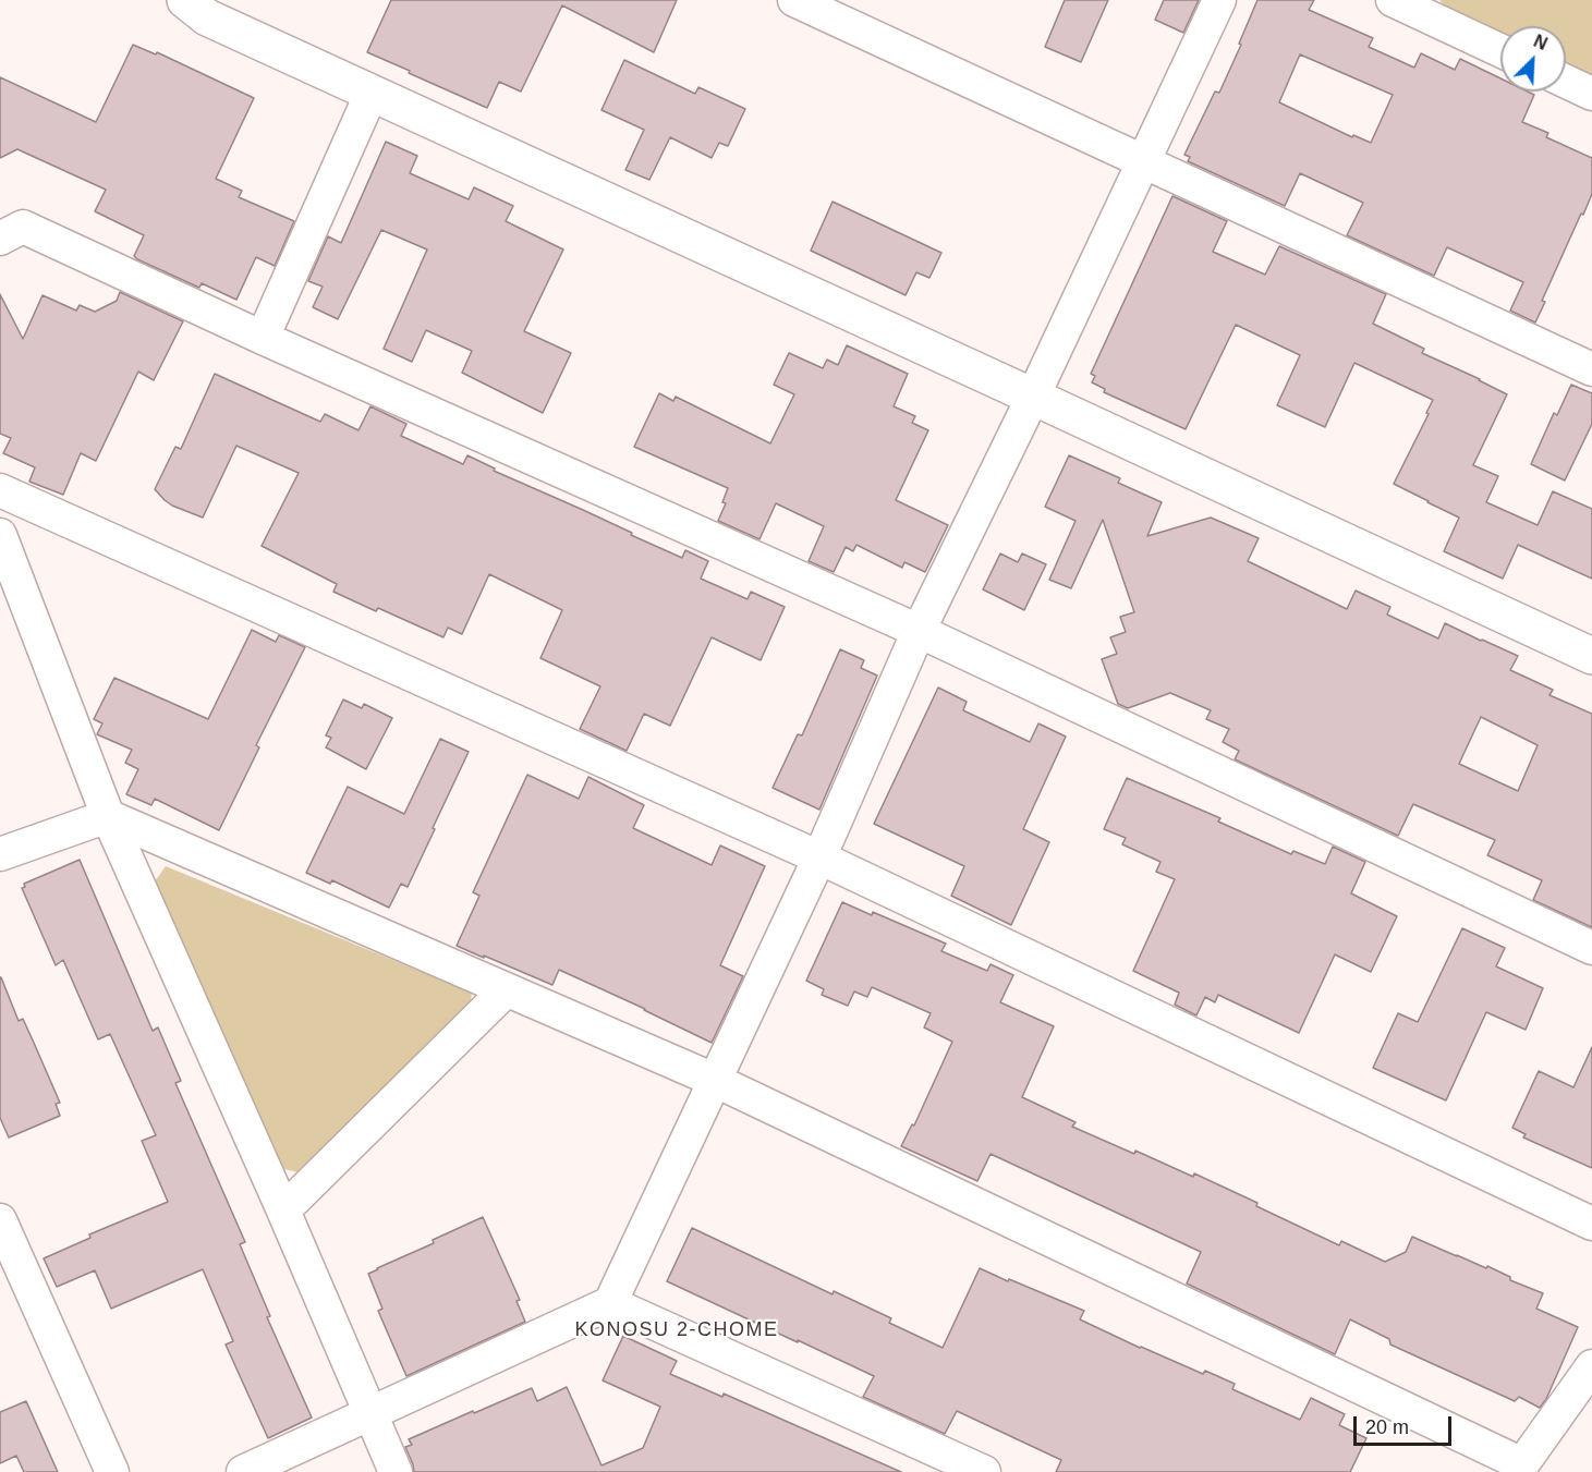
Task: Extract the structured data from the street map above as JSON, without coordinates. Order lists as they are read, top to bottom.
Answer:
{
  "districts": ["KONOSU 2-CHOME"],
  "scale_bar": "20 m",
  "north": "top right"
}
